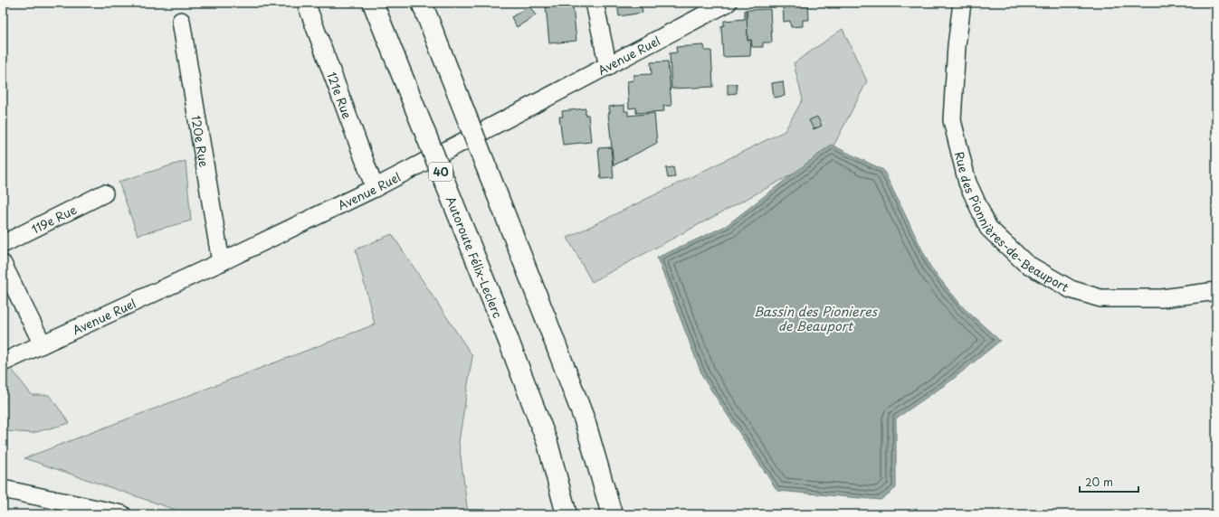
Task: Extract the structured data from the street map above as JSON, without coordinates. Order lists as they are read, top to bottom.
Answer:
{
  "streets": {
    "highway": ["40", "Autoroute Félix-Leclerc"],
    "street": [
      "Avenue Ruel",
      "121e Rue",
      "120e Rue",
      "Rue des Pionnières-de-Beauport",
      "119e Rue"
    ]
  },
  "crossings": [
    ["Avenue Ruel", "121e Rue"],
    ["Avenue Ruel", "120e Rue"]
  ],
  "water": ["Bassin des Pionieres de Beauport"],
  "scale_bar": "20 m"
}
